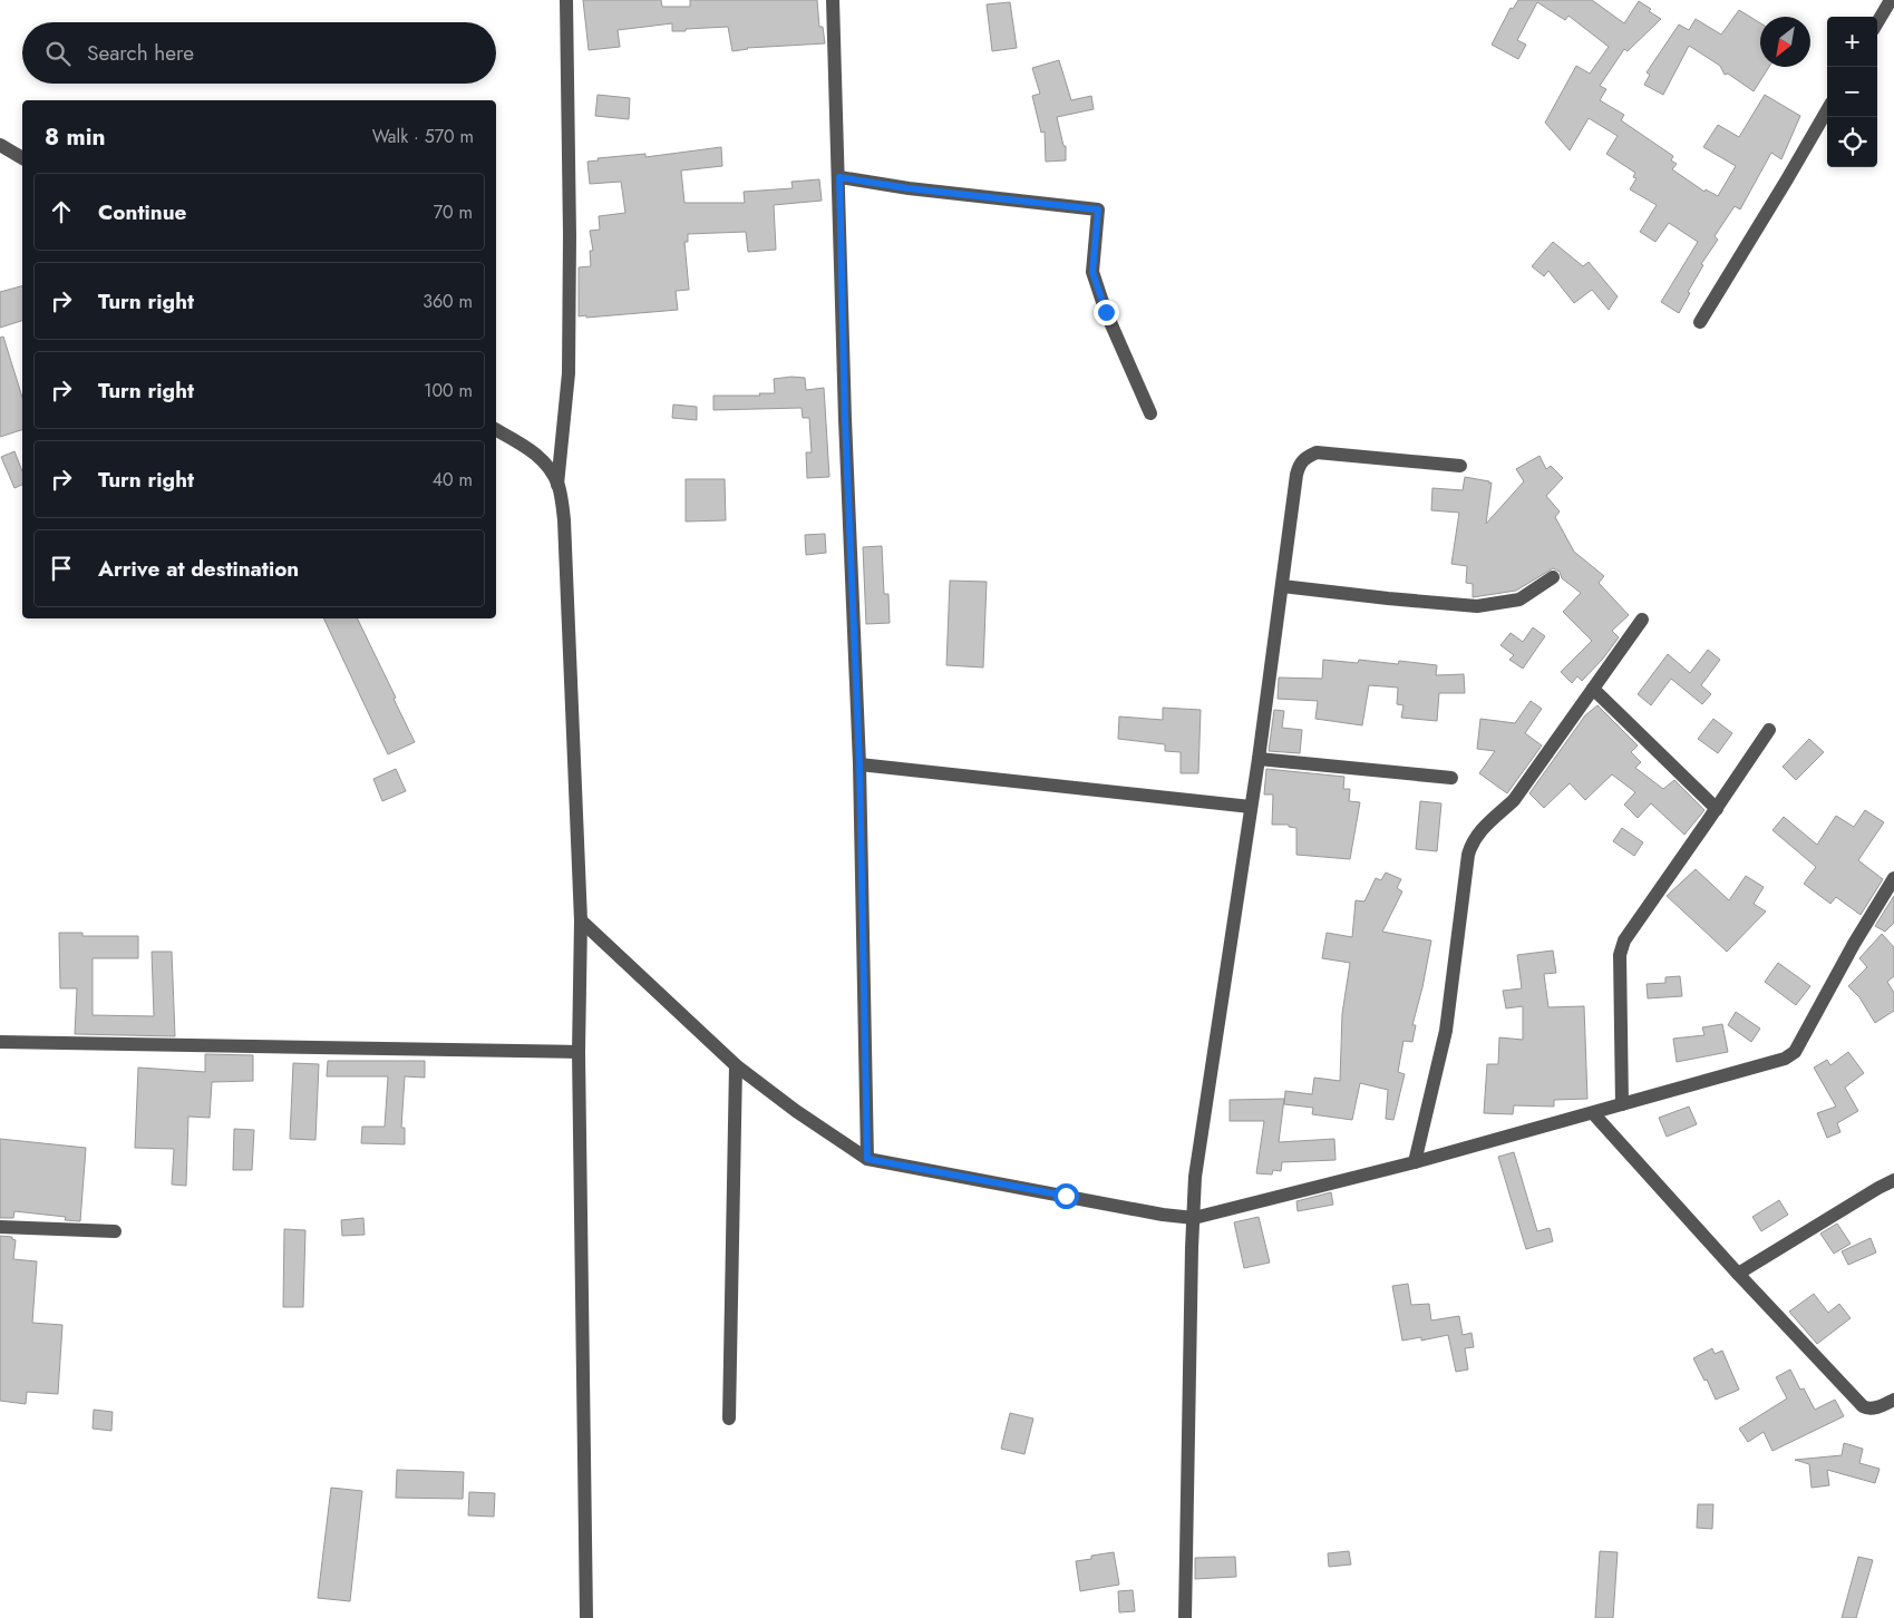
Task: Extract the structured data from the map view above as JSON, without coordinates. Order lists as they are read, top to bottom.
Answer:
{
  "north": "bottom left",
  "page": {
    "map_buttons": ["+", "−"],
    "search": "Search here",
    "heading": ["8 min", "Walk · 570 m"],
    "list": [
      ["Continue", "70 m"],
      ["Turn right", "360 m"],
      ["Turn right", "100 m"],
      ["Turn right", "40 m"],
      "Arrive at destination"
    ]
  }
}
